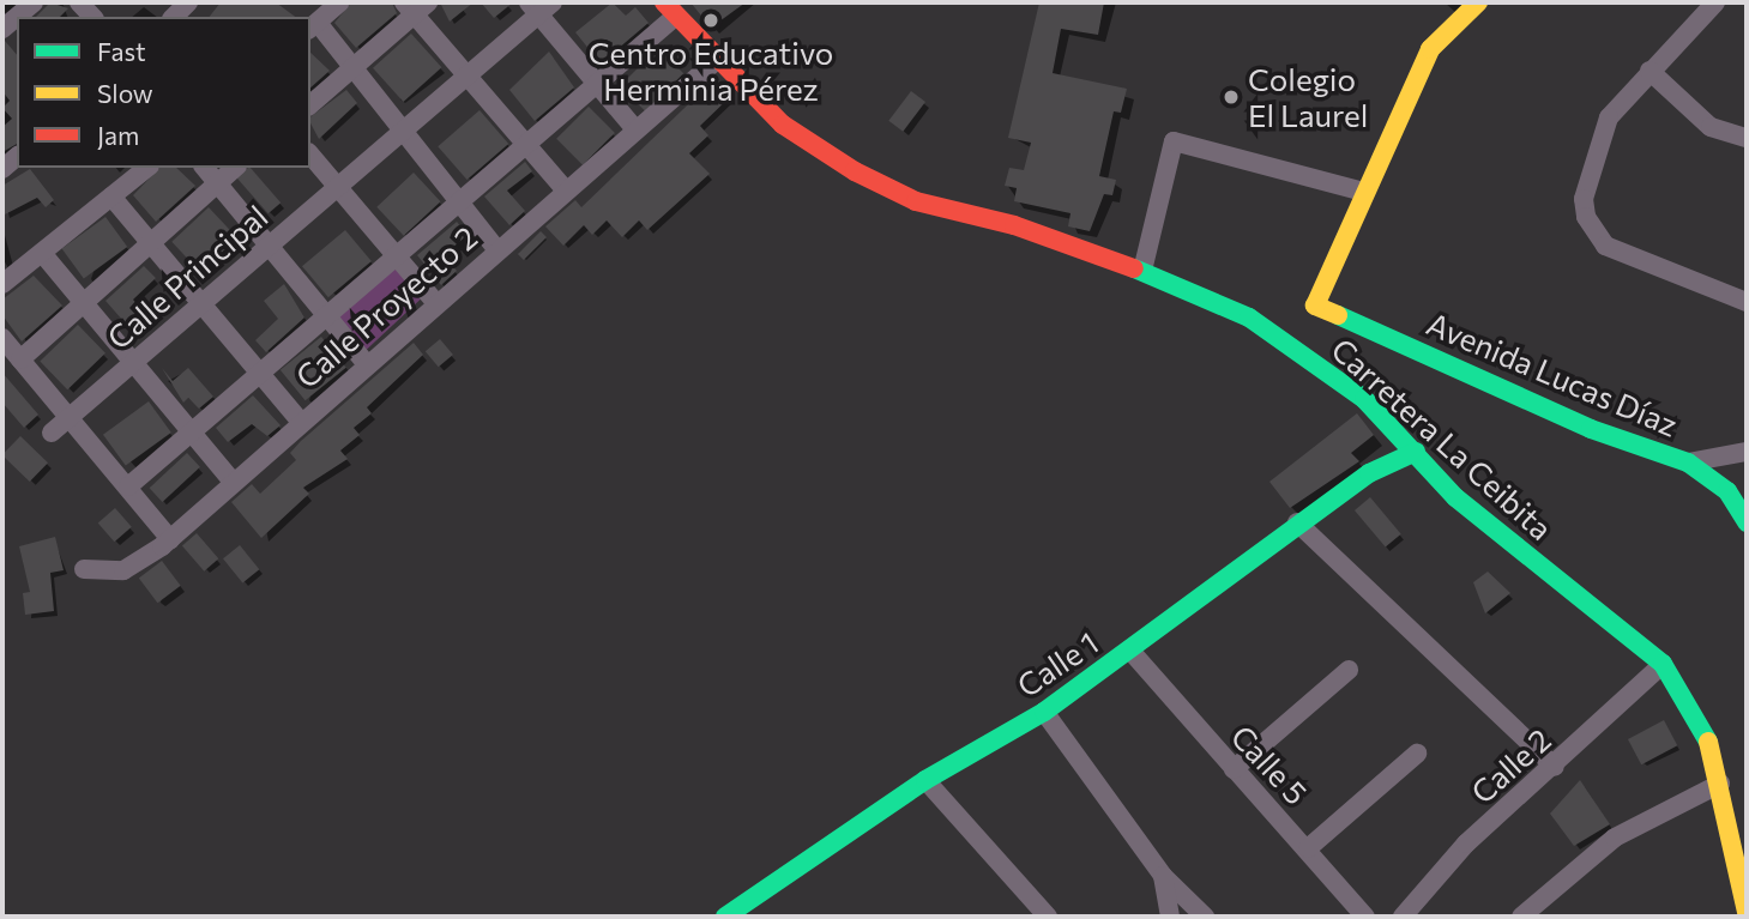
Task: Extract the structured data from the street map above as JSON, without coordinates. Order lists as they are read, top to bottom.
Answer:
{
  "streets": {
    "street": [
      "Calle Principal",
      "Calle Proyecto 2",
      "Avenida Lucas Díaz",
      "Carretera La Ceibita",
      "Calle 1",
      "Calle 5",
      "Calle 2"
    ]
  },
  "crossings": [
    ["Calle Proyecto 2", "Carretera La Ceibita"],
    ["Carretera La Ceibita", "Calle 1"],
    ["Carretera La Ceibita", "Calle 2"],
    ["Calle 1", "Calle 5"]
  ],
  "places": ["Centro Educativo Herminia Pérez", "Colegio El Laurel"],
  "legend": ["Fast", "Slow", "Jam"]
}
